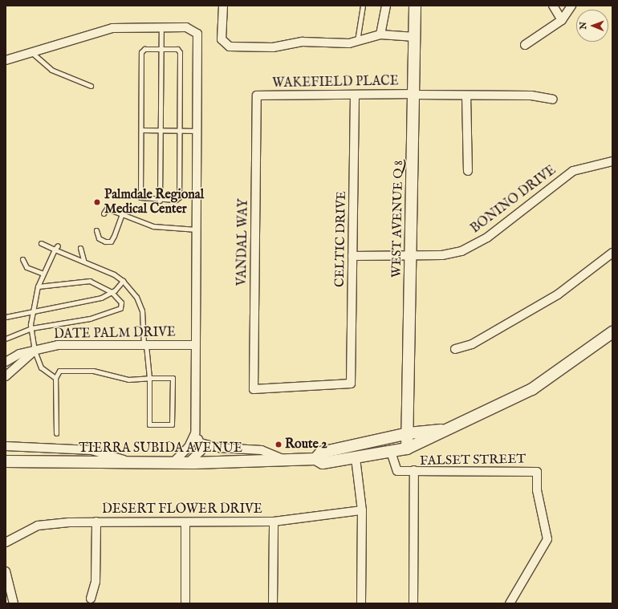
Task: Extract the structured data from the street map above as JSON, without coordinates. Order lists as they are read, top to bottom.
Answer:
{
  "streets": {
    "main road": ["WEST AVENUE Q 8", "TIERRA SUBIDA AVENUE"],
    "street": [
      "WAKEFIELD PLACE",
      "BONINO DRIVE",
      "CELTIC DRIVE",
      "VANDAL WAY",
      "DATE PALM DRIVE",
      "FALSET STREET",
      "DESERT FLOWER DRIVE"
    ]
  },
  "crossings": [
    ["WAKEFIELD PLACE", "WEST AVENUE Q 8"],
    ["WAKEFIELD PLACE", "CELTIC DRIVE"],
    ["WAKEFIELD PLACE", "VANDAL WAY"],
    ["BONINO DRIVE", "WEST AVENUE Q 8"],
    ["BONINO DRIVE", "CELTIC DRIVE"],
    ["WEST AVENUE Q 8", "TIERRA SUBIDA AVENUE"],
    ["CELTIC DRIVE", "VANDAL WAY"]
  ],
  "places": ["Palmdale Regional Medical Center", "Route 2"],
  "north": "left"
}
